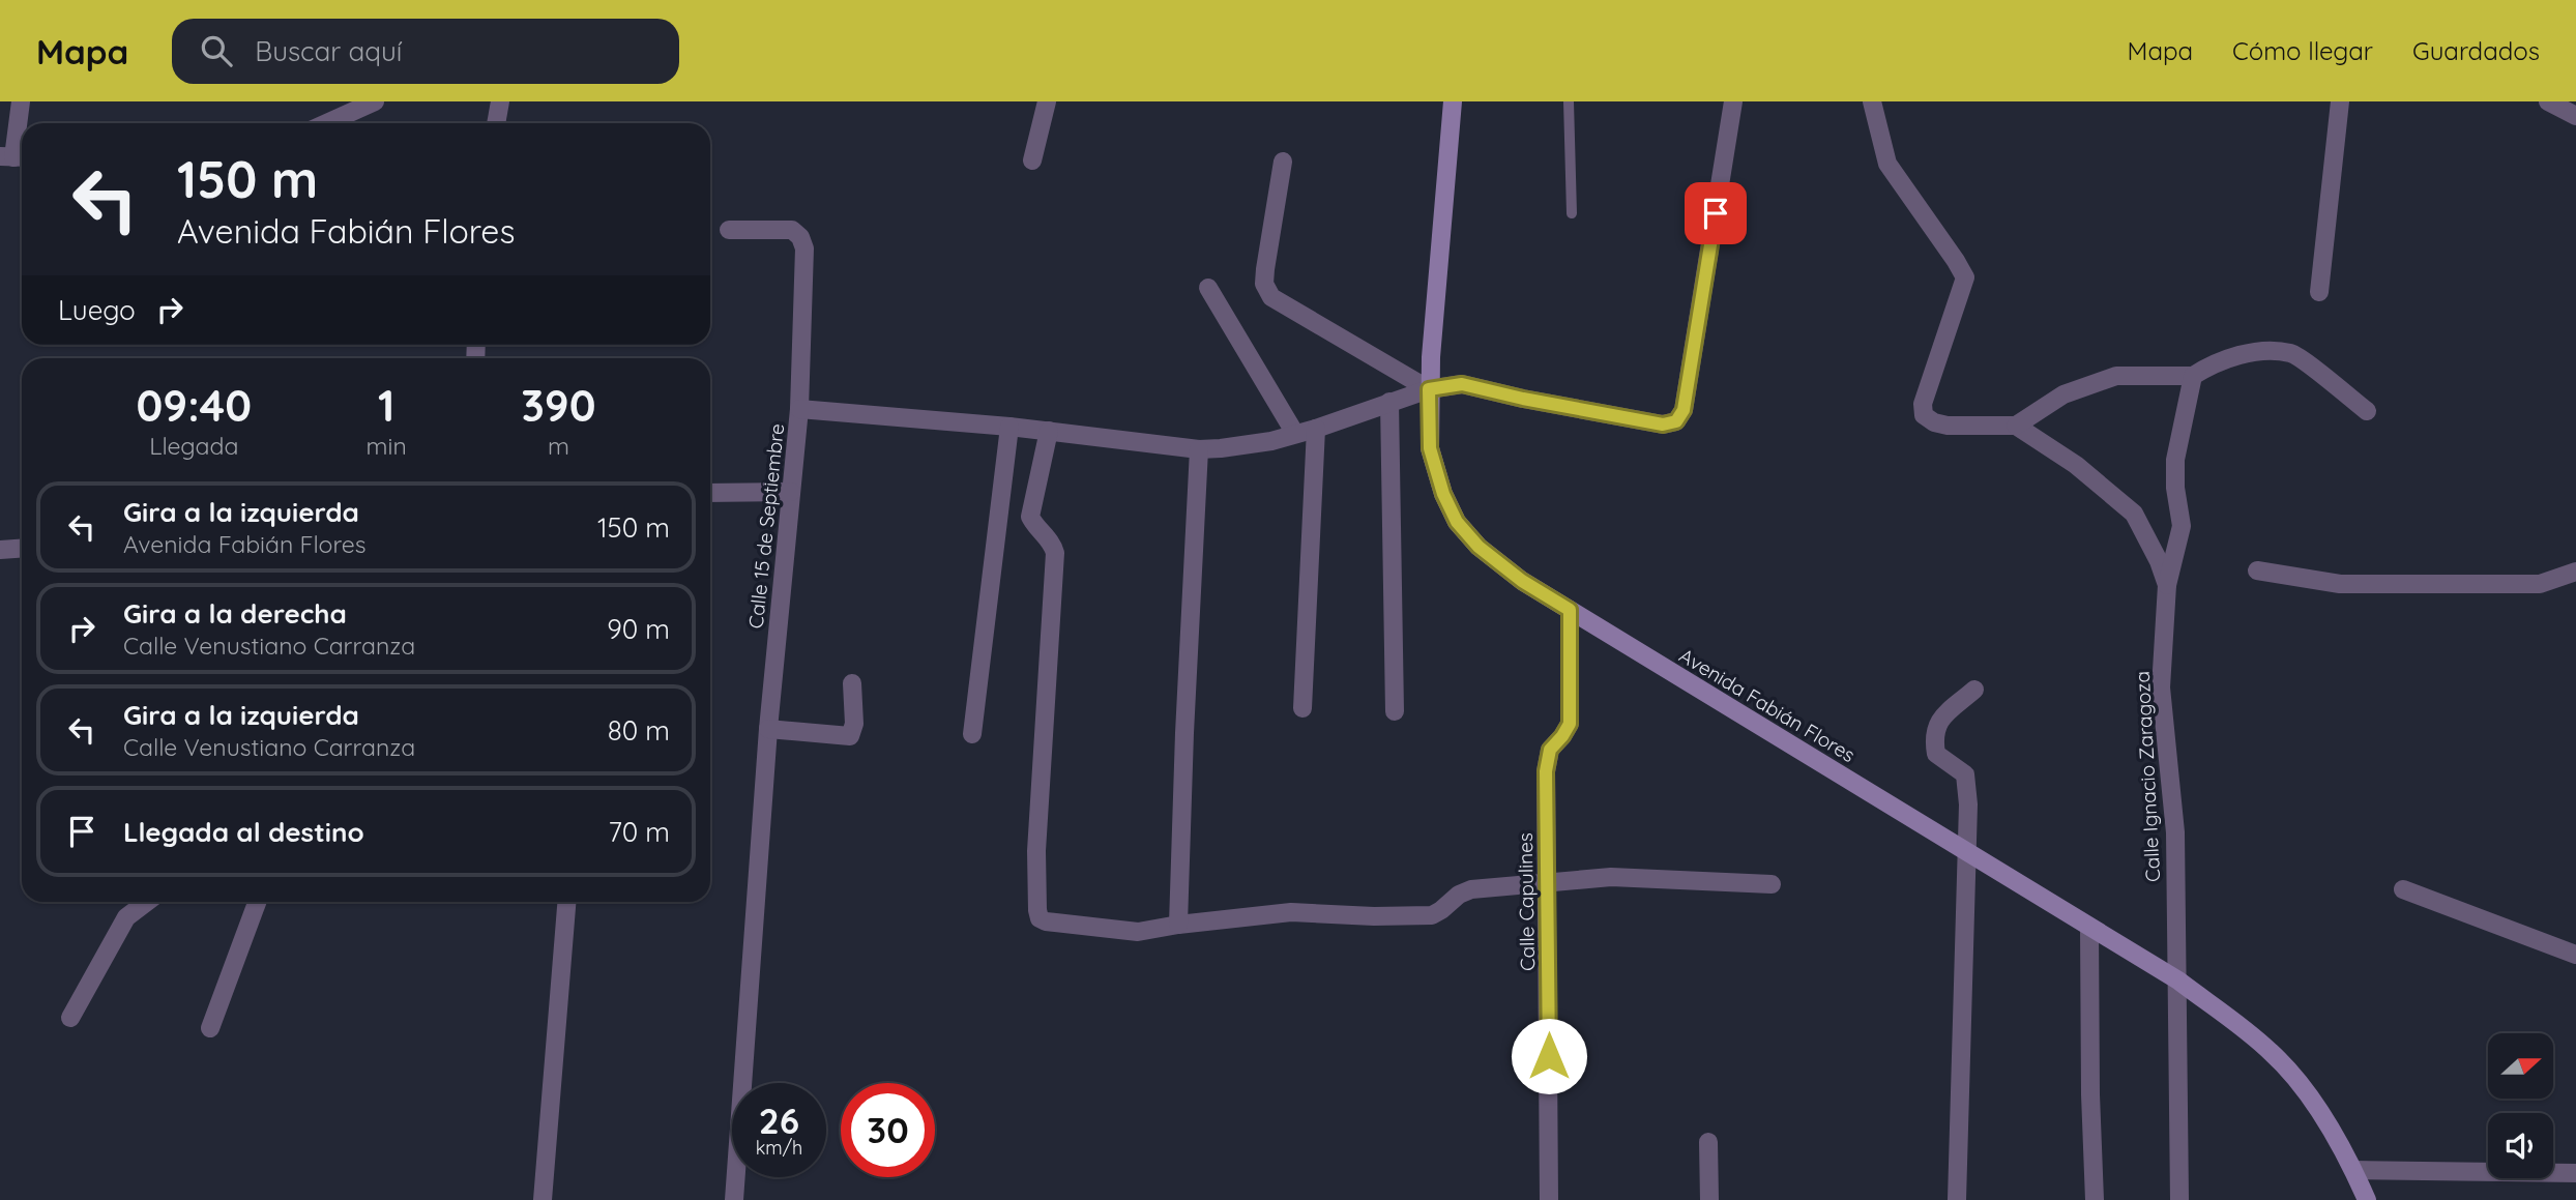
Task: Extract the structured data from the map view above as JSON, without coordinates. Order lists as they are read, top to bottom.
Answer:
{
  "streets": {
    "main road": ["Avenida Fabián Flores"],
    "street": ["Calle 15 de Septiembre", "Calle Ignacio Zaragoza", "Calle Capulines"]
  },
  "crossings": [
    ["Calle 15 de Septiembre", "Avenida Fabián Flores"],
    ["Avenida Fabián Flores", "Calle Ignacio Zaragoza"],
    ["Avenida Fabián Flores", "Calle Capulines"]
  ],
  "north": "right",
  "page": {
    "header": "Mapa",
    "search": "Buscar aquí",
    "nav": ["Mapa", "Cómo llegar", "Guardados"],
    "turn": ["150 m", "Avenida Fabián Flores"],
    "then": "Luego",
    "eta": [
      "09:40",
      "Llegada",
      "1",
      "min",
      "390",
      "m"
    ],
    "list": [
      {
        "name": "Gira a la izquierda",
        "note": "Avenida Fabián Flores",
        "value": "150 m"
      },
      {
        "name": "Gira a la derecha",
        "note": "Calle Venustiano Carranza",
        "value": "90 m"
      },
      {
        "name": "Gira a la izquierda",
        "note": "Calle Venustiano Carranza",
        "value": "80 m"
      },
      {
        "name": "Llegada al destino",
        "value": "70 m"
      }
    ],
    "speed": "26 km/h",
    "limit": "30"
  }
}
